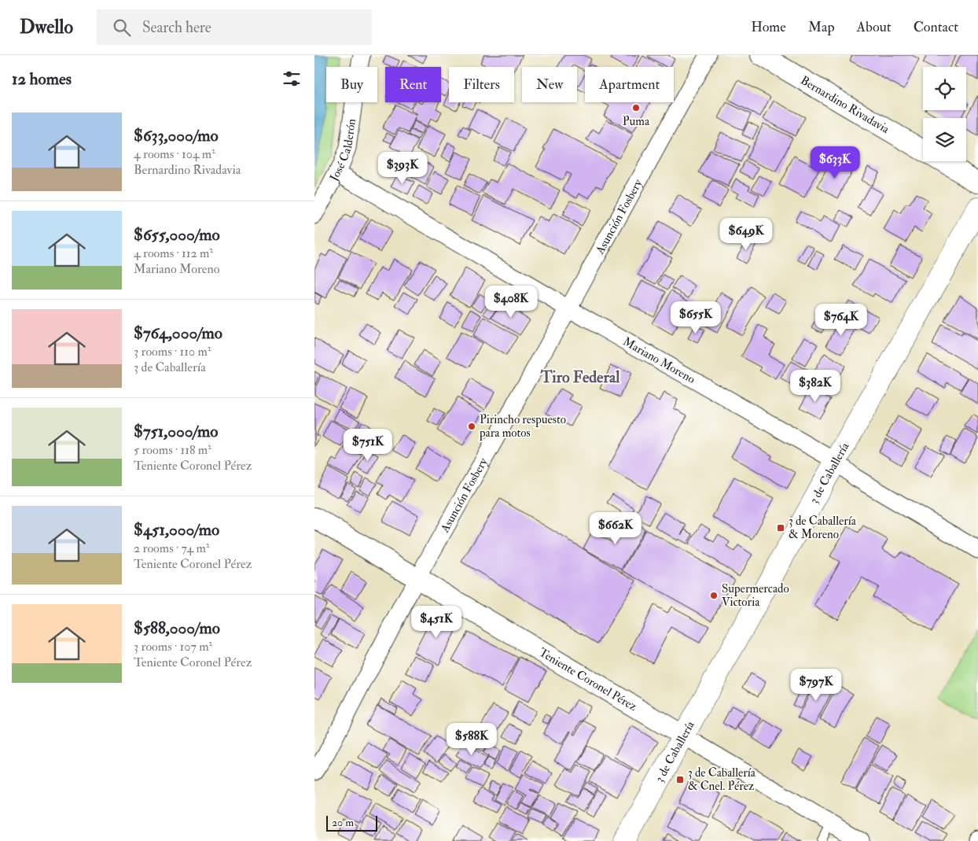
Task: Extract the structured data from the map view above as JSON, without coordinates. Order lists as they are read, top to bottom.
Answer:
{
  "streets": {
    "main road": ["3 de Caballería"],
    "street": [
      "Bernardino Rivadavia",
      "José Calderón",
      "Asunción Fosbery",
      "Mariano Moreno",
      "Teniente Coronel Pérez"
    ]
  },
  "crossings": [
    ["José Calderón", "Mariano Moreno"],
    ["Asunción Fosbery", "Mariano Moreno"],
    ["Asunción Fosbery", "Teniente Coronel Pérez"],
    ["Mariano Moreno", "3 de Caballería"],
    ["3 de Caballería", "Teniente Coronel Pérez"]
  ],
  "districts": ["Tiro Federal"],
  "places": {
    "other": ["Puma", "Pirincho respuesto para motos", "Supermercado Victoria"],
    "transit": ["3 de Caballería & Moreno", "3 de Caballería & Cnel. Pérez"]
  },
  "scale_bar": "20 m",
  "page": {
    "header": "Dwello",
    "search": "Search here",
    "nav": [
      "Home",
      "Map",
      "About",
      "Contact"
    ],
    "heading": "12 homes",
    "chip": [
      "Buy",
      "Rent",
      "Filters",
      "New",
      "Apartment"
    ],
    "list": [
      {
        "name": "$633,000/mo",
        "note": "4 rooms · 104 m² · Bernardino Rivadavia"
      },
      {
        "name": "$655,000/mo",
        "note": "4 rooms · 112 m² · Mariano Moreno"
      },
      {
        "name": "$764,000/mo",
        "note": "3 rooms · 110 m² · 3 de Caballería"
      },
      {
        "name": "$751,000/mo",
        "note": "5 rooms · 118 m² · Teniente Coronel Pérez"
      },
      {
        "name": "$451,000/mo",
        "note": "2 rooms · 74 m² · Teniente Coronel Pérez"
      },
      {
        "name": "$588,000/mo",
        "note": "3 rooms · 107 m² · Teniente Coronel Pérez"
      }
    ],
    "price": [
      "$633K",
      "$393K",
      "$649K",
      "$408K",
      "$655K",
      "$764K",
      "$382K",
      "$751K",
      "$662K",
      "$451K",
      "$797K",
      "$588K"
    ],
    "scale": "20 m"
  }
}
